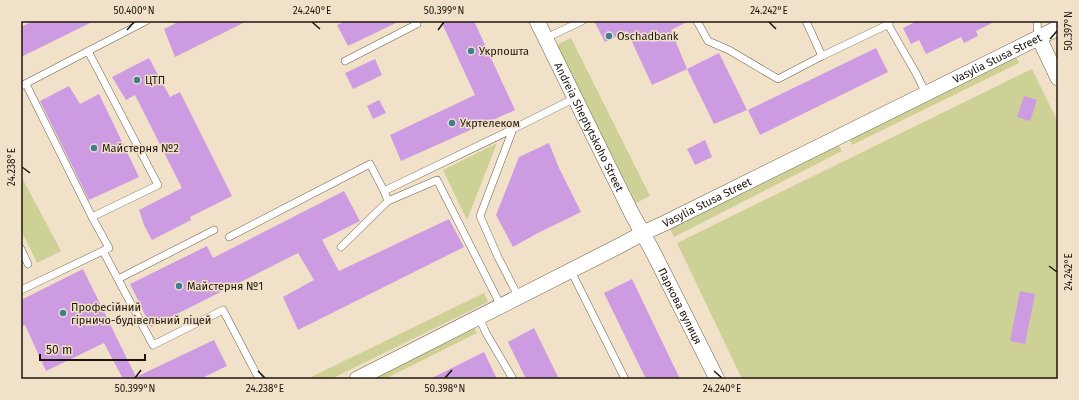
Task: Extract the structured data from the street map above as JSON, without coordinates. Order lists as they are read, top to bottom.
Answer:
{
  "streets": {
    "street": ["Vasylia Stusa Street", "Andreia Sheptytskoho Street", "Паркова вулиця"]
  },
  "crossings": [
    ["Vasylia Stusa Street", "Andreia Sheptytskoho Street"],
    ["Vasylia Stusa Street", "Паркова вулиця"],
    ["Andreia Sheptytskoho Street", "Паркова вулиця"]
  ],
  "places": [
    "Oschadbank",
    "Укрпошта",
    "ЦТП",
    "Укртелеком",
    "Майстерня №2",
    "Майстерня №1",
    "Професійний гірничо-будівельний ліцей"
  ],
  "scale_bar": "50 m",
  "coordinates": [
    "50.400°N",
    "24.240°E",
    "50.399°N",
    "24.242°E",
    "50.397°N",
    "24.238°E",
    "50.398°N"
  ]
}
